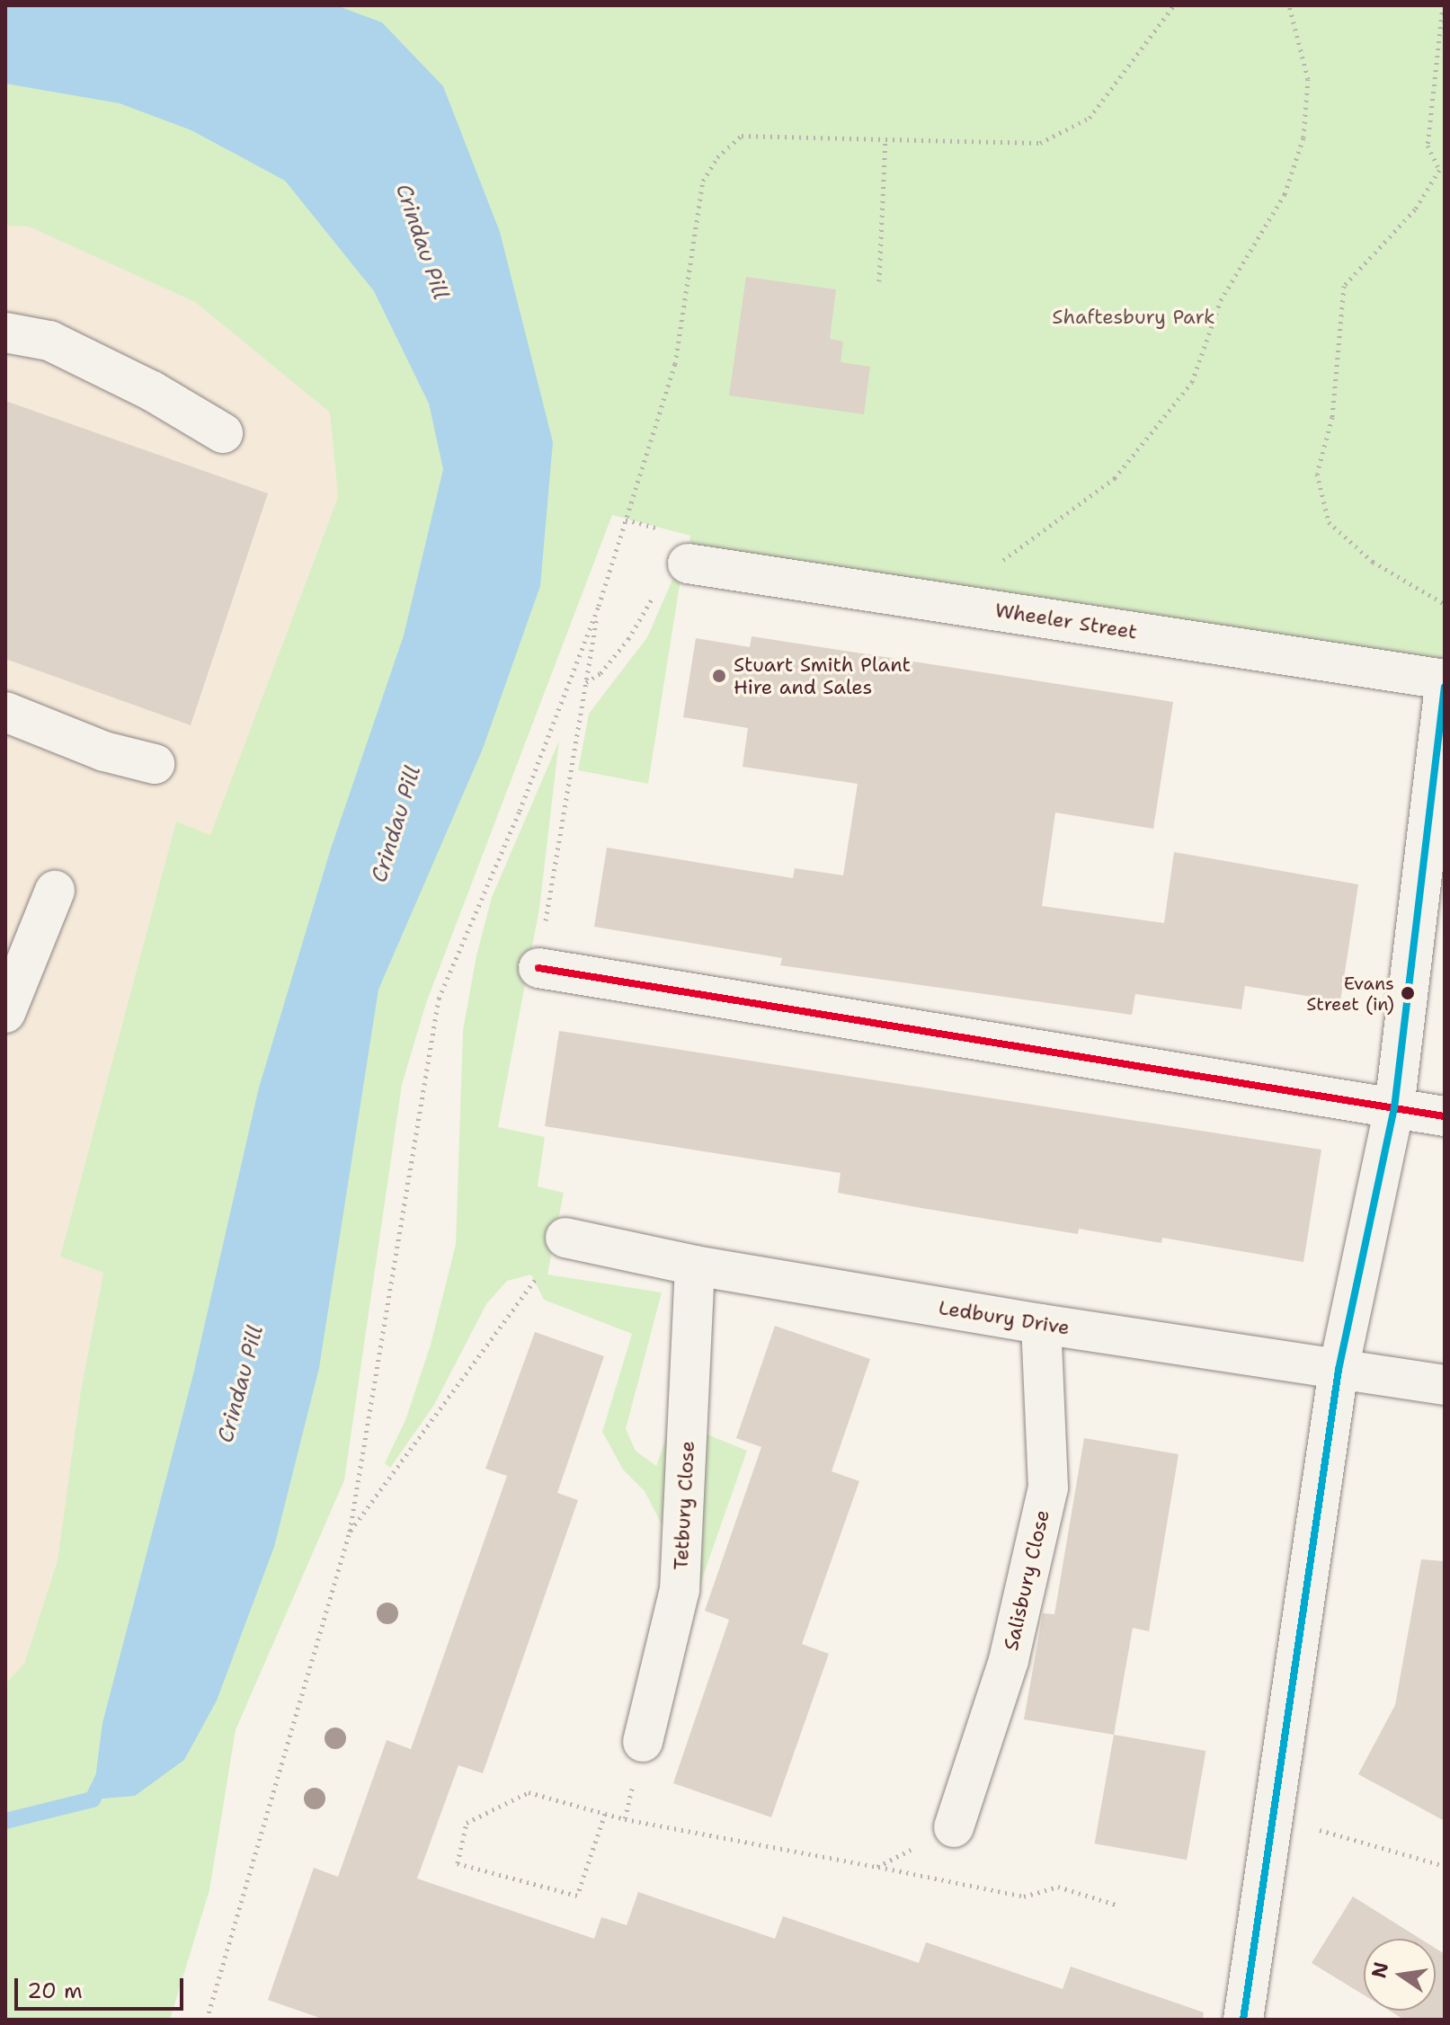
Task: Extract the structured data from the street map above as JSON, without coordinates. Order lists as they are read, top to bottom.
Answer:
{
  "streets": {
    "street": [
      "Wheeler Street",
      "Ledbury Drive",
      "Tetbury Close",
      "Salisbury Close"
    ]
  },
  "crossings": [
    ["Ledbury Drive", "Tetbury Close"],
    ["Ledbury Drive", "Salisbury Close"]
  ],
  "water": ["Crindau Pill"],
  "parks": ["Shaftesbury Park"],
  "places": ["Stuart Smith Plant Hire and Sales", "Evans Street (in)"],
  "scale_bar": "20 m",
  "north": "left"
}
